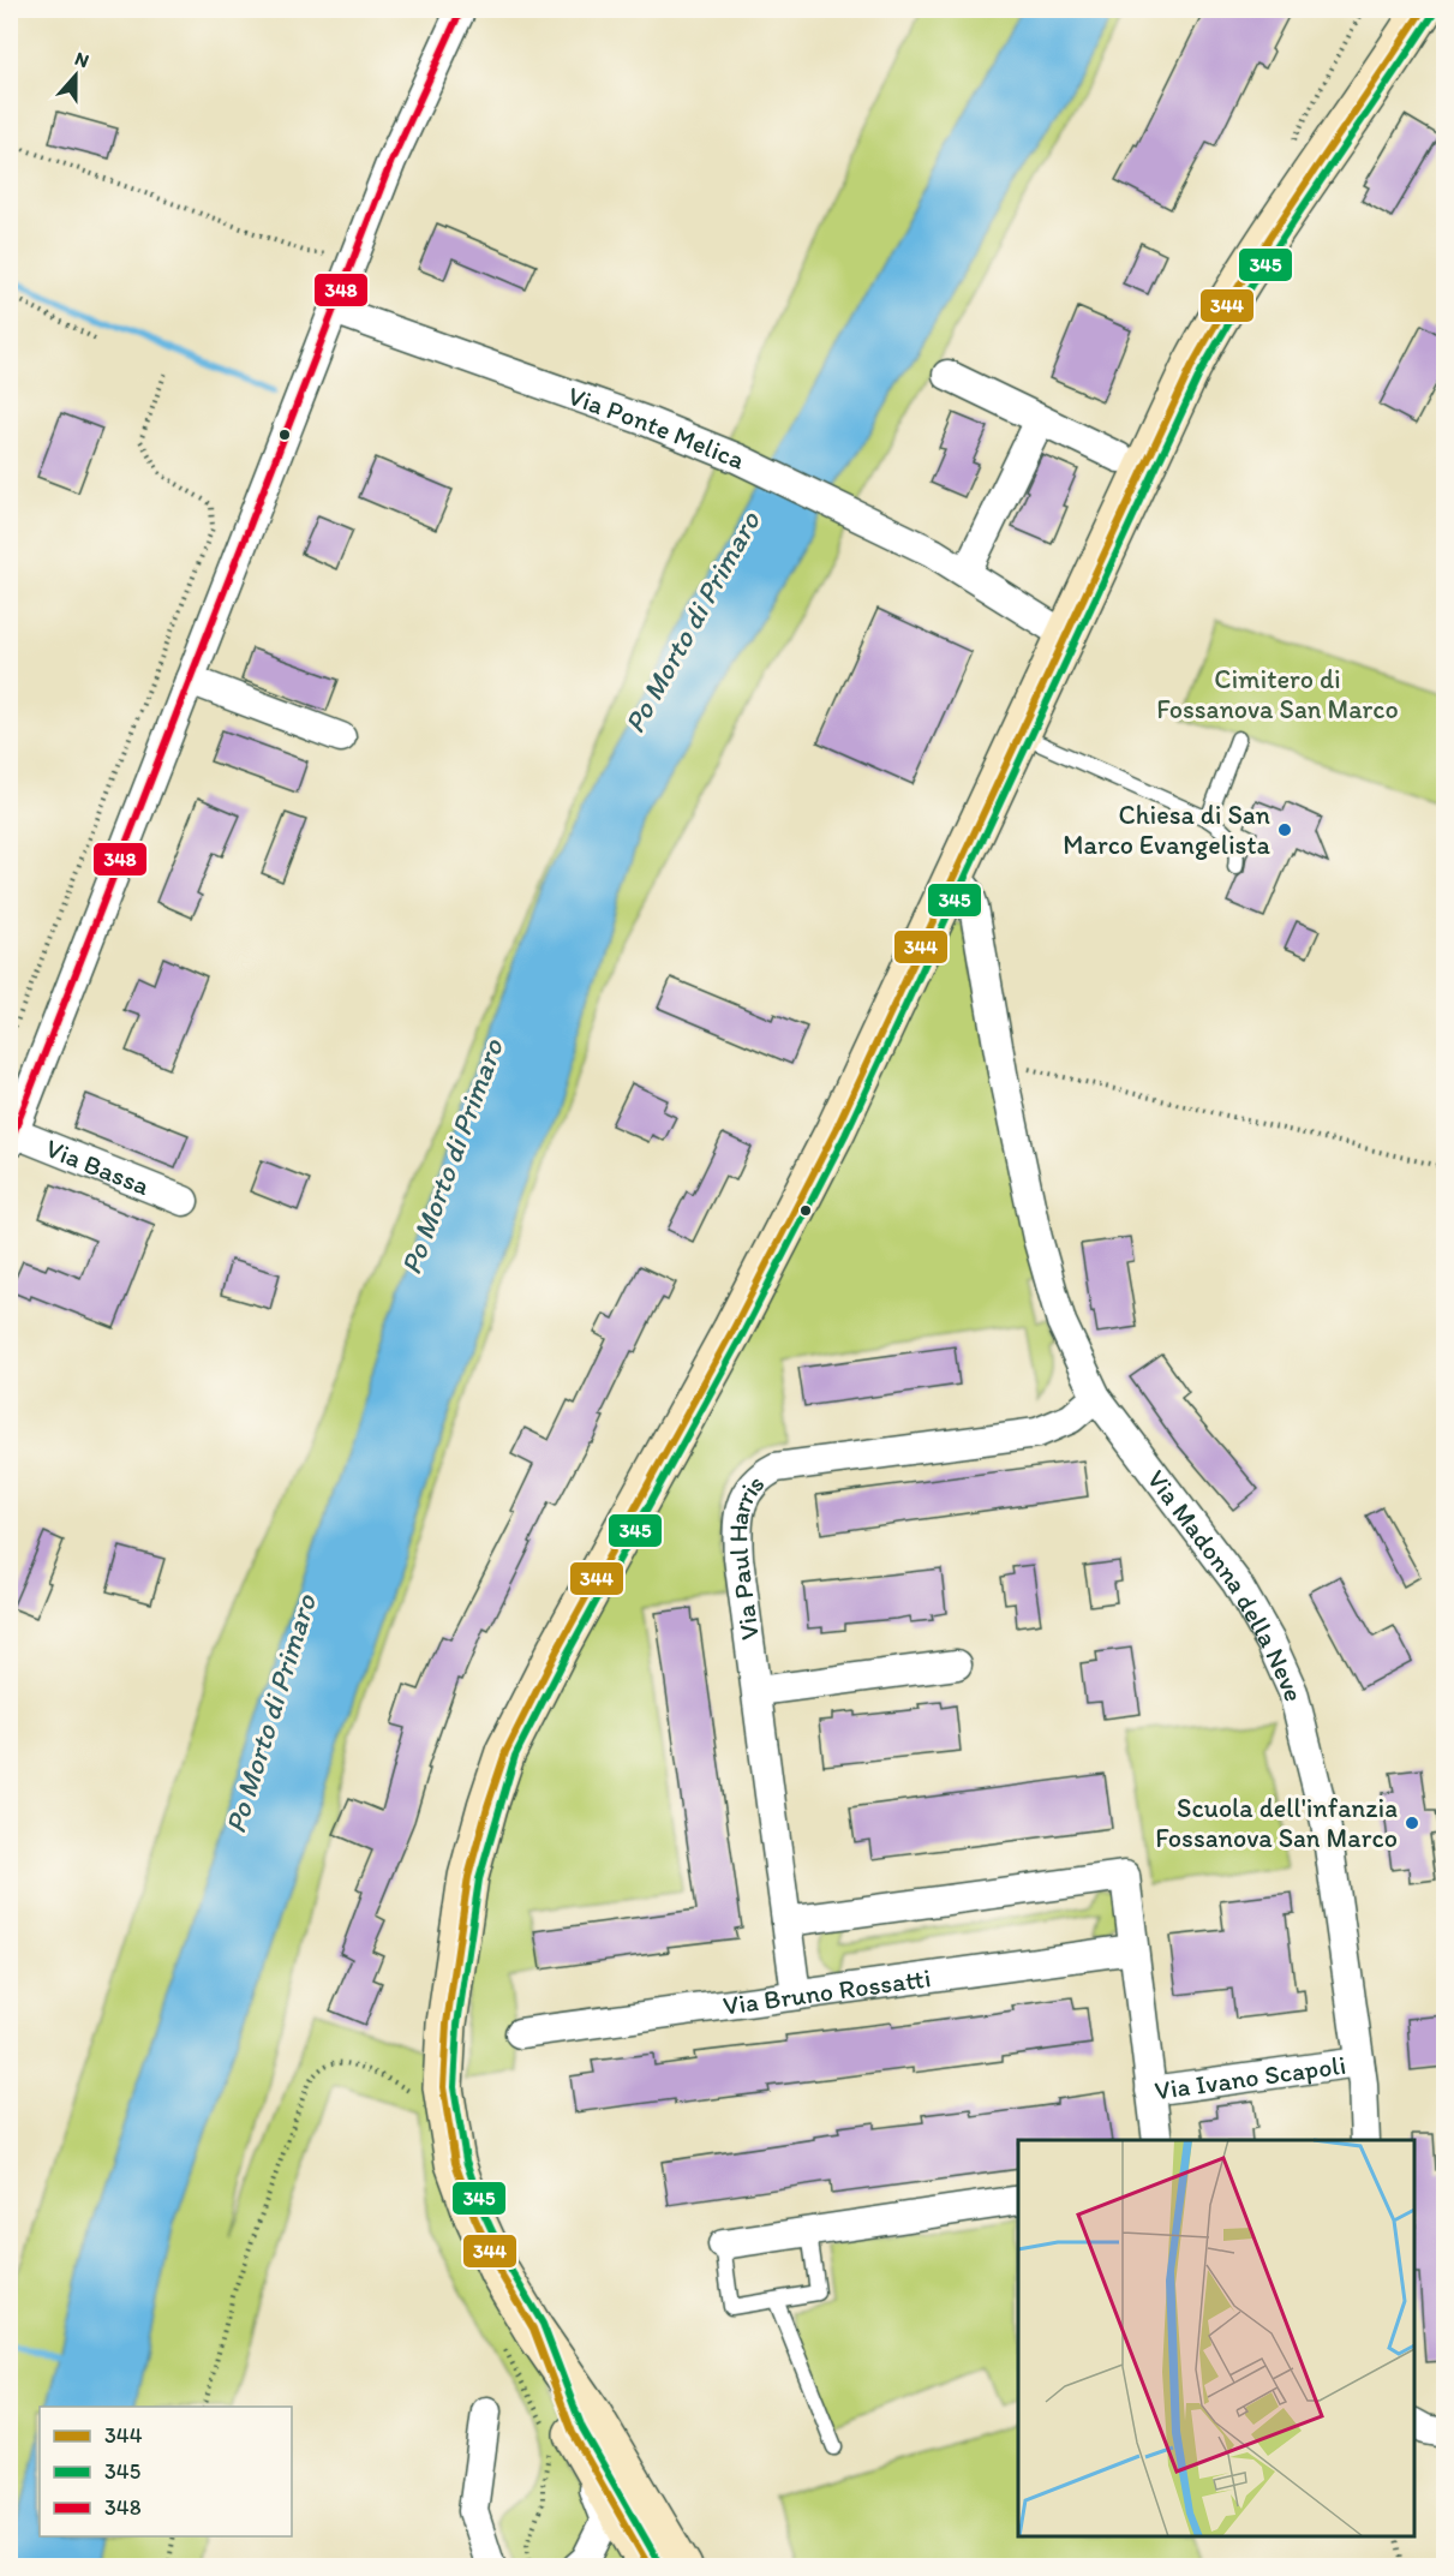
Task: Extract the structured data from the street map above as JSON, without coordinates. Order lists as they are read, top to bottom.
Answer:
{
  "streets": {
    "street": [
      "Via Ponte Melica",
      "Via Bassa",
      "Via Paul Harris",
      "Via Madonna della Neve",
      "Via Bruno Rossatti",
      "Via Ivano Scapoli"
    ]
  },
  "crossings": [
    ["Via Ponte Melica", "Via Bassa"],
    ["Via Paul Harris", "Via Madonna della Neve"],
    ["Via Paul Harris", "Via Bruno Rossatti"],
    ["Via Madonna della Neve", "Via Ivano Scapoli"]
  ],
  "water": ["Po Morto di Primaro"],
  "parks": ["Cimitero di Fossanova San Marco"],
  "places": ["Chiesa di San Marco Evangelista", "Scuola dell'infanzia Fossanova San Marco"],
  "lines": ["transit line 344", "transit line 348", "transit line 345"],
  "legend": ["344", "345", "348"],
  "north": "top"
}
